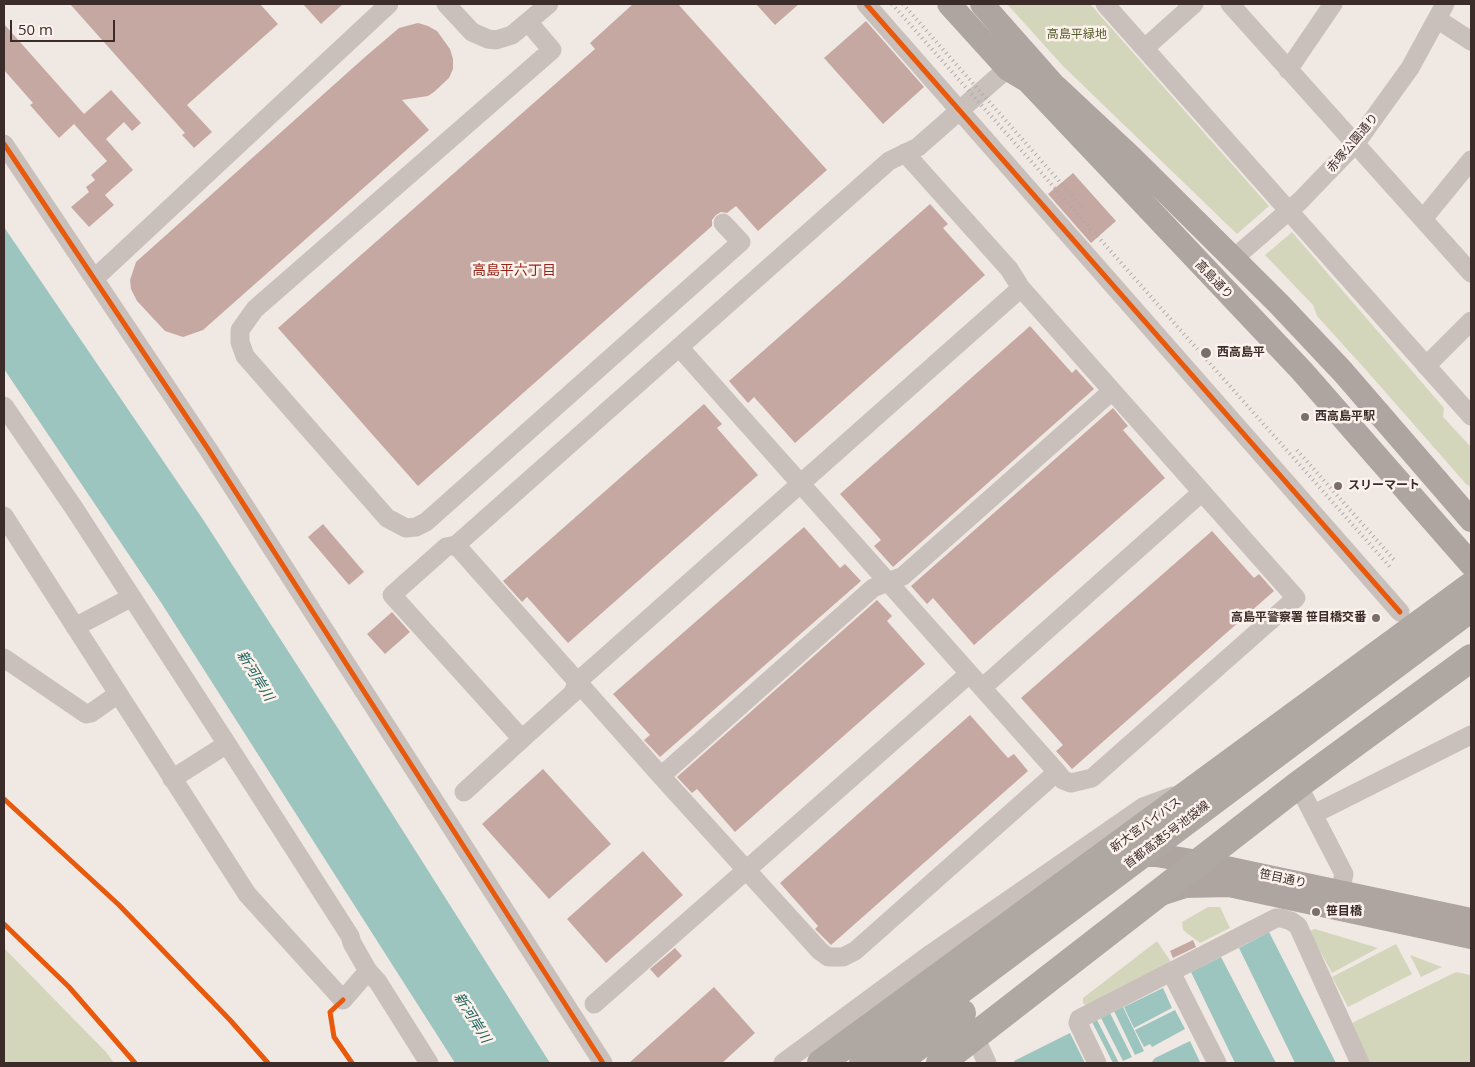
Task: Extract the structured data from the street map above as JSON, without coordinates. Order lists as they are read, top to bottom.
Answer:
{
  "streets": {
    "highway": ["新大宮バイパス", "首都高速5号池袋線"],
    "main road": ["高島通り", "笹目通り"],
    "street": ["赤塚公園通り"]
  },
  "crossings": [
    ["新大宮バイパス", "笹目通り"]
  ],
  "districts": ["高島平六丁目"],
  "water": ["新河岸川"],
  "parks": ["高島平緑地"],
  "places": [
    "西高島平",
    "西高島平駅",
    "スリーマート",
    "高島平警察署 笹目橋交番",
    "笹目橋"
  ],
  "scale_bar": "50 m"
}
